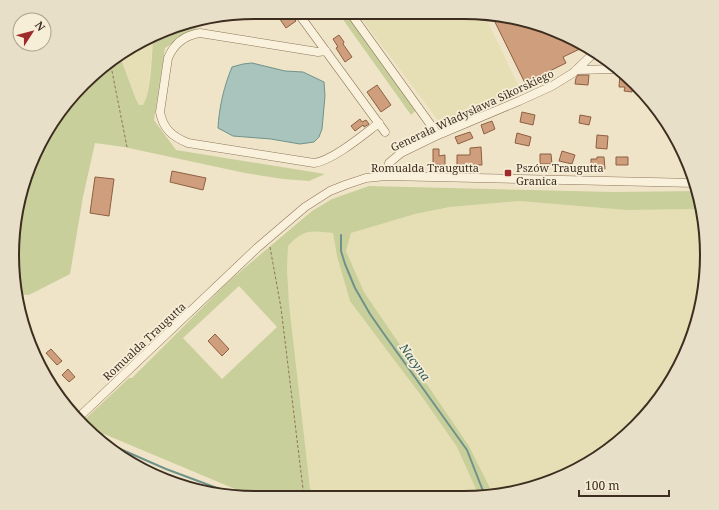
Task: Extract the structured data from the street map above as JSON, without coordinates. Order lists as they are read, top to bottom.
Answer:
{
  "streets": {
    "street": ["Generała Władysława Sikorskiego", "Romualda Traugutta"]
  },
  "crossings": [
    ["Generała Władysława Sikorskiego", "Romualda Traugutta"]
  ],
  "water": ["Nacyna"],
  "places": {
    "transit": ["Pszów Traugutta Granica"]
  },
  "scale_bar": "100 m",
  "north": "top right"
}
